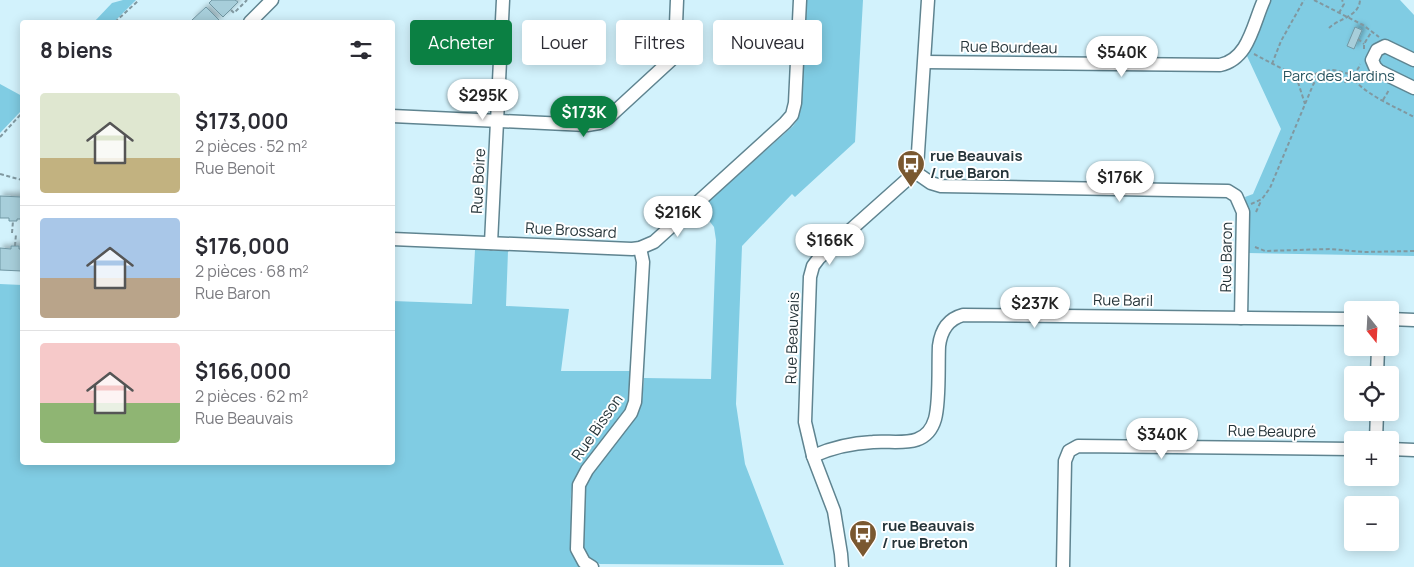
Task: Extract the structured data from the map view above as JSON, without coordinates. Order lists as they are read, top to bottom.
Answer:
{
  "streets": {
    "street": [
      "Rue Bourdeau",
      "Rue Boire",
      "Rue Brossard",
      "Rue Baron",
      "Rue Baril",
      "Rue Beauvais",
      "Rue Bisson",
      "Rue Beaupré"
    ]
  },
  "crossings": [
    ["Rue Boire", "Rue Brossard"],
    ["Rue Brossard", "Rue Bisson"],
    ["Rue Baron", "Rue Baril"],
    ["Rue Baron", "Rue Beauvais"],
    ["Rue Baril", "Rue Beauvais"]
  ],
  "parks": ["Parc des Jardins"],
  "places": {
    "bus stop": ["rue Beauvais / rue Baron", "rue Beauvais / rue Breton"]
  },
  "north": "bottom",
  "page": {
    "chip": [
      "Acheter",
      "Louer",
      "Filtres",
      "Nouveau"
    ],
    "heading": "8 biens",
    "price": [
      "$540K",
      "$295K",
      "$173K",
      "$176K",
      "$216K",
      "$166K",
      "$237K",
      "$340K"
    ],
    "list": [
      {
        "name": "$173,000",
        "note": "2 pièces · 52 m² · Rue Benoit"
      },
      {
        "name": "$176,000",
        "note": "2 pièces · 68 m² · Rue Baron"
      },
      {
        "name": "$166,000",
        "note": "2 pièces · 62 m² · Rue Beauvais"
      }
    ],
    "map_buttons": ["+", "−"]
  }
}
